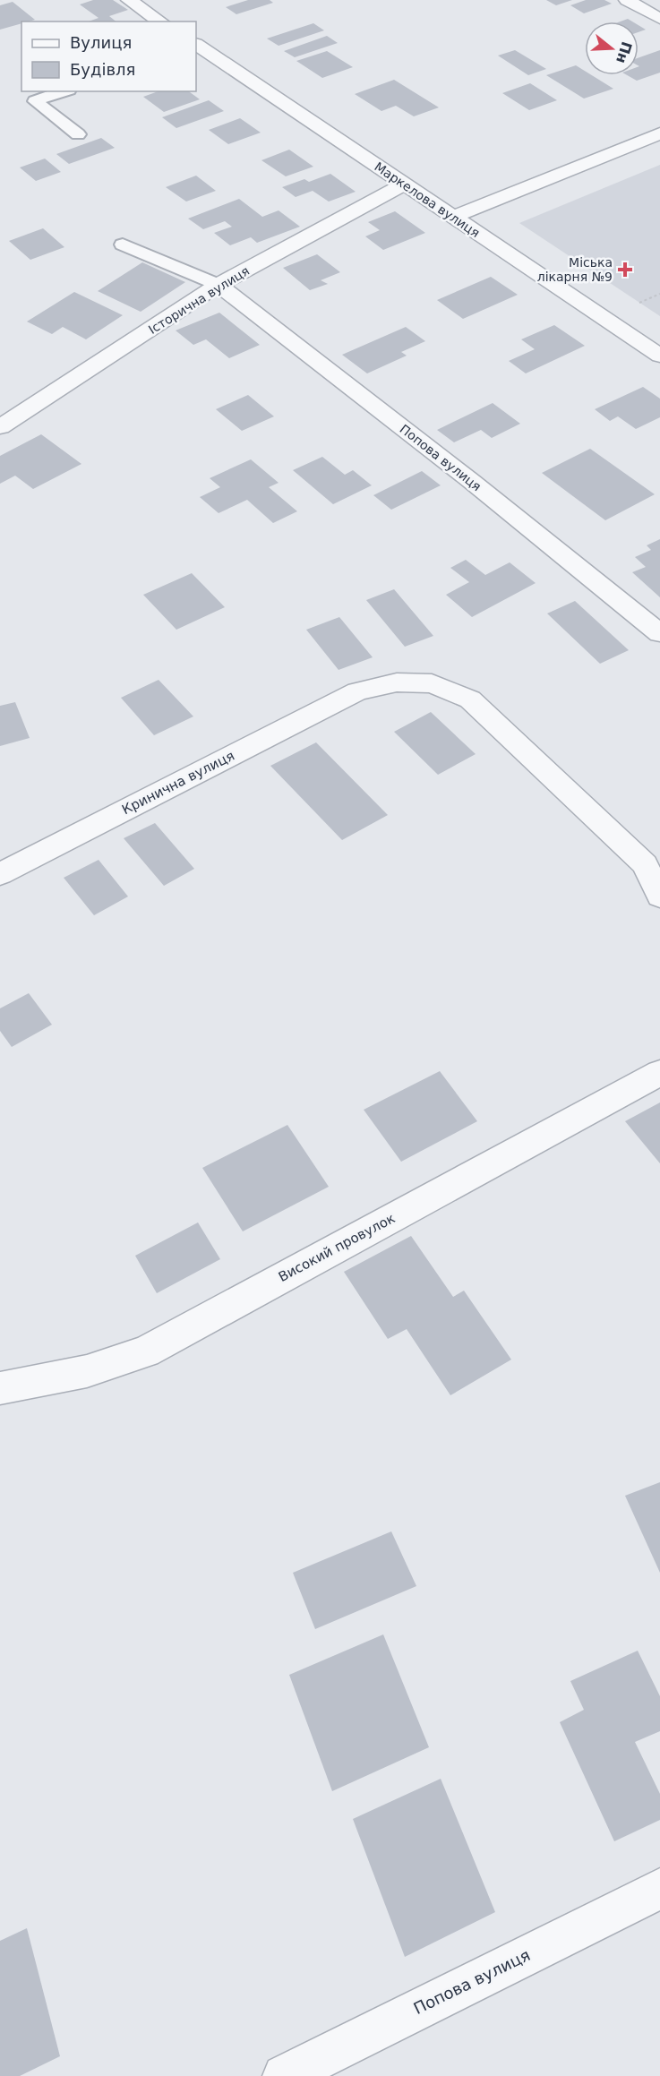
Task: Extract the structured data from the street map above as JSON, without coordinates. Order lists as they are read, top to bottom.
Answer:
{
  "streets": {
    "street": [
      "Маркелова вулиця",
      "Історична вулиця",
      "Попова вулиця",
      "Кринична вулиця",
      "Високий провулок"
    ]
  },
  "crossings": [
    ["Маркелова вулиця", "Історична вулиця"],
    ["Історична вулиця", "Попова вулиця"]
  ],
  "places": {
    "health": ["Міська лікарня №9"]
  },
  "legend": ["Вулиця", "Будівля"],
  "north": "right"
}
